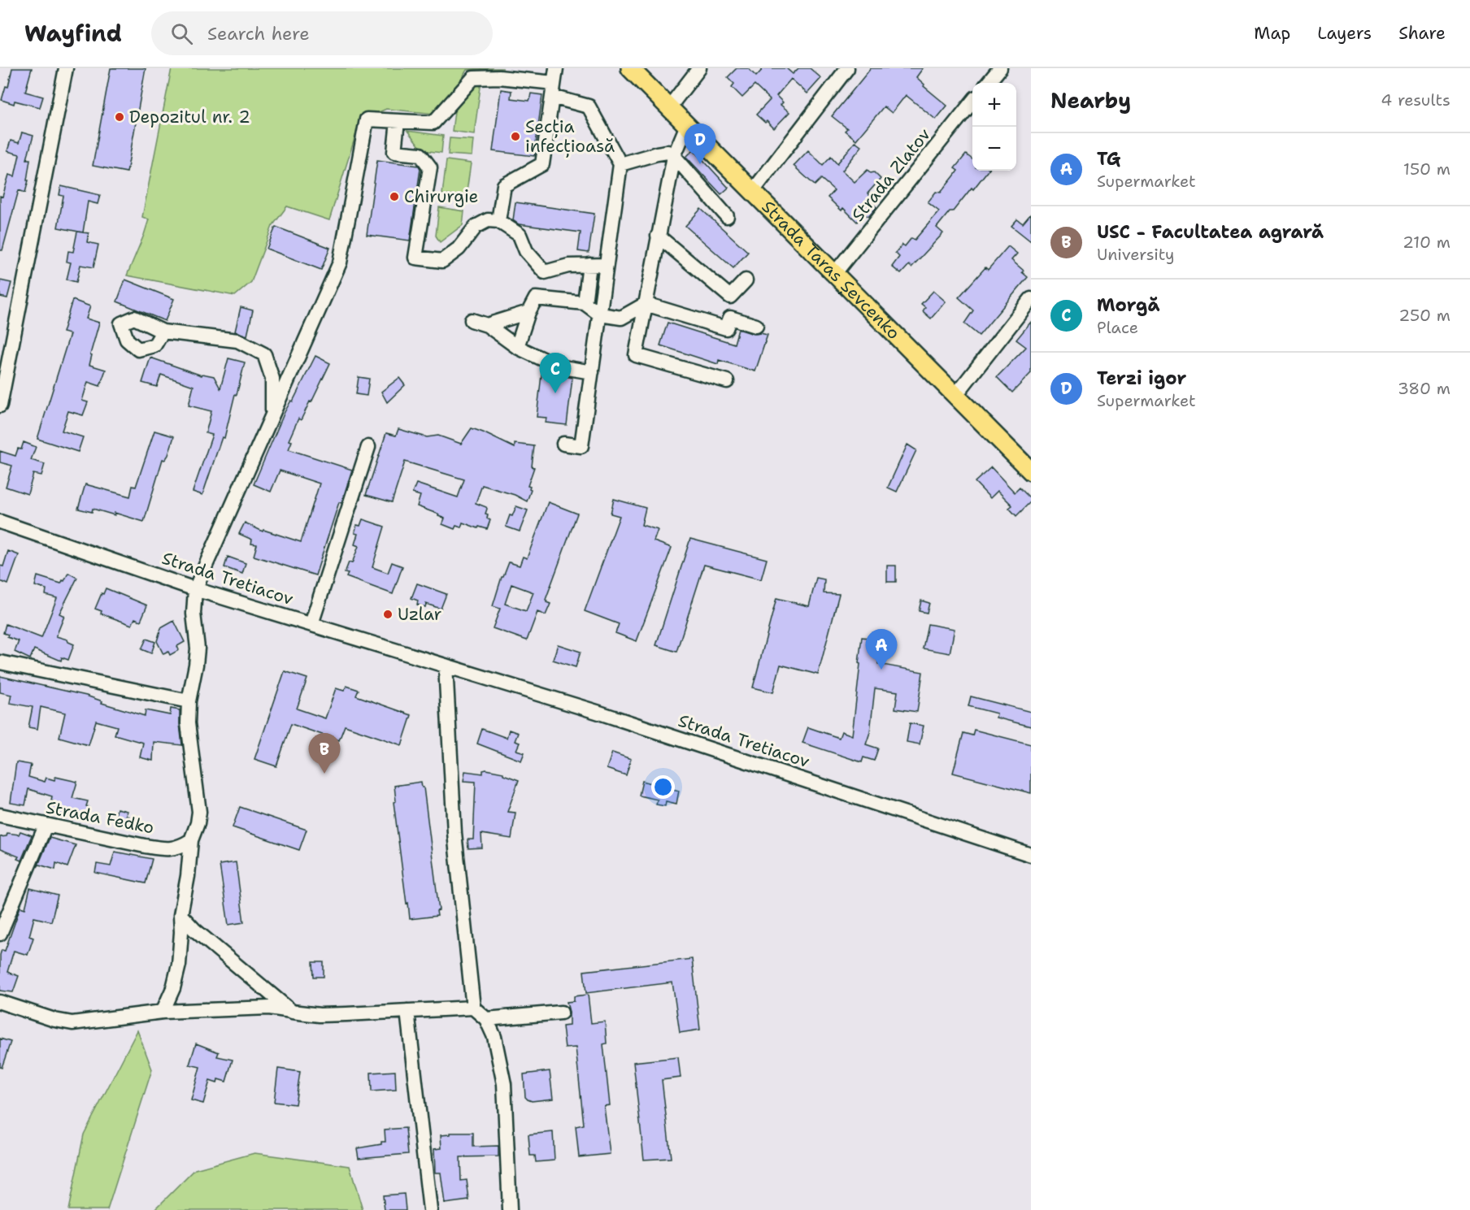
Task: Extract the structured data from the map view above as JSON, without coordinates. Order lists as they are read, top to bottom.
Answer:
{
  "streets": {
    "main road": ["Strada Taras Șevcenko"],
    "street": ["Strada Zlatov", "Strada Tretiacov", "Strada Fedko"]
  },
  "crossings": [
    ["Strada Zlatov", "Strada Taras Șevcenko"]
  ],
  "places": [
    "Depozitul nr. 2",
    "Secția infecțioasă",
    "Chirurgie",
    "Uzlar"
  ],
  "page": {
    "header": "Wayfind",
    "search": "Search here",
    "nav": ["Map", "Layers", "Share"],
    "heading": ["Nearby", "4 results"],
    "map_buttons": ["+", "−"],
    "pins": [
      "D",
      "C",
      "A",
      "B"
    ],
    "list": [
      {
        "mark": "A",
        "name": "TG",
        "note": "Supermarket",
        "value": "150 m"
      },
      {
        "mark": "B",
        "name": "USC - Facultatea agrară",
        "note": "University",
        "value": "210 m"
      },
      {
        "mark": "C",
        "name": "Morgă",
        "note": "Place",
        "value": "250 m"
      },
      {
        "mark": "D",
        "name": "Terzi igor",
        "note": "Supermarket",
        "value": "380 m"
      }
    ]
  }
}
